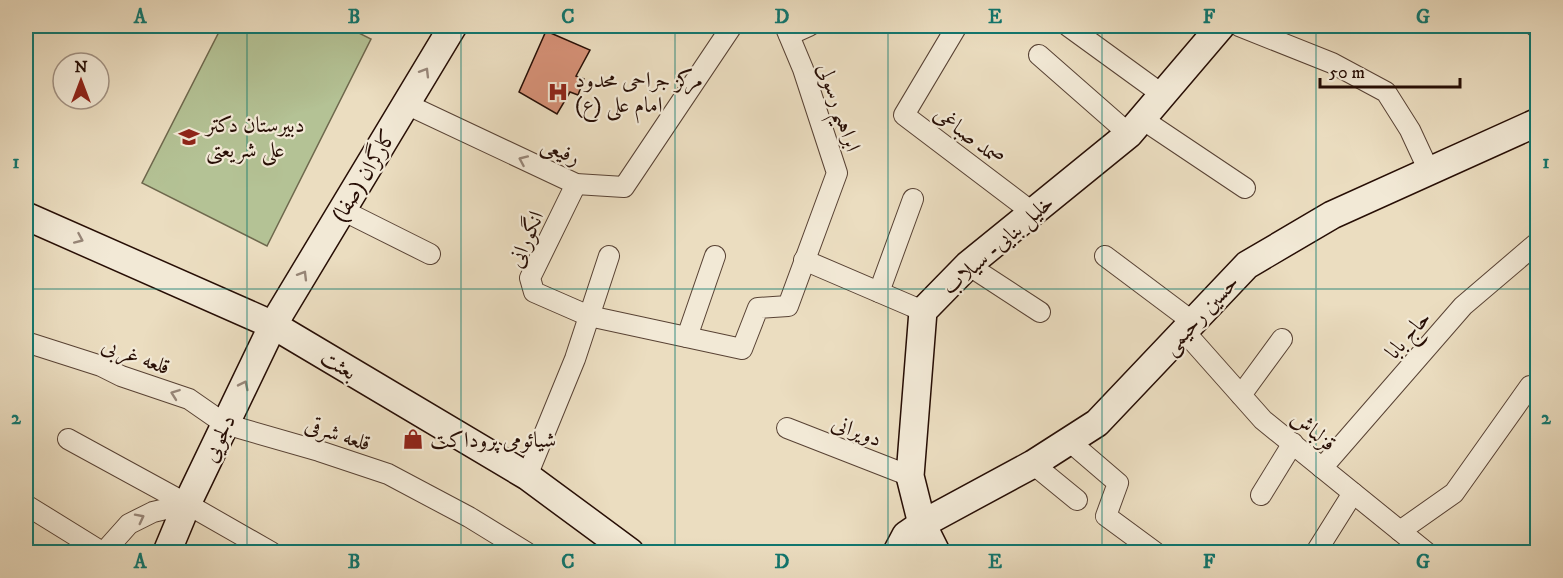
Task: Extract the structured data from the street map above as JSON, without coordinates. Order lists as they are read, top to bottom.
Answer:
{
  "streets": {
    "street": [
      "ابراهیم رسولی",
      "صمد صباغی",
      "رفیعی",
      "کارگران (صفا)",
      "انگورانی",
      "خلیل بنایی- سیلاب",
      "حسین رحیمی",
      "حاج بابا",
      "قلعه غربی",
      "بعثت",
      "دویرانی",
      "قزلباش",
      "قلعه شرقی",
      "دلجویی"
    ]
  },
  "crossings": [
    ["صمد صباغی", "خلیل بنایی- سیلاب"],
    ["رفیعی", "کارگران (صفا)"],
    ["رفیعی", "انگورانی"],
    ["کارگران (صفا)", "بعثت"],
    ["کارگران (صفا)", "دلجویی"],
    ["خلیل بنایی- سیلاب", "حسین رحیمی"],
    ["خلیل بنایی- سیلاب", "دویرانی"],
    ["حسین رحیمی", "قزلباش"],
    ["حاج بابا", "قزلباش"],
    ["قلعه غربی", "قلعه شرقی"],
    ["قلعه غربی", "دلجویی"],
    ["بعثت", "دلجویی"],
    ["قلعه شرقی", "دلجویی"]
  ],
  "one_way": ["کارگران (صفا)", "دلجویی"],
  "places": {
    "hospital": ["مرکز جراحی محدود امام علی (ع)"],
    "school or university": ["دبیرستان دکتر علی شریعتی"],
    "shop": ["شیائومی پروداکت"]
  },
  "scale_bar": "50 m",
  "north": "top",
  "grid": {
    "columns": [
      "A",
      "B",
      "C",
      "D",
      "E",
      "F",
      "G"
    ],
    "rows": ["1", "2"]
  }
}
